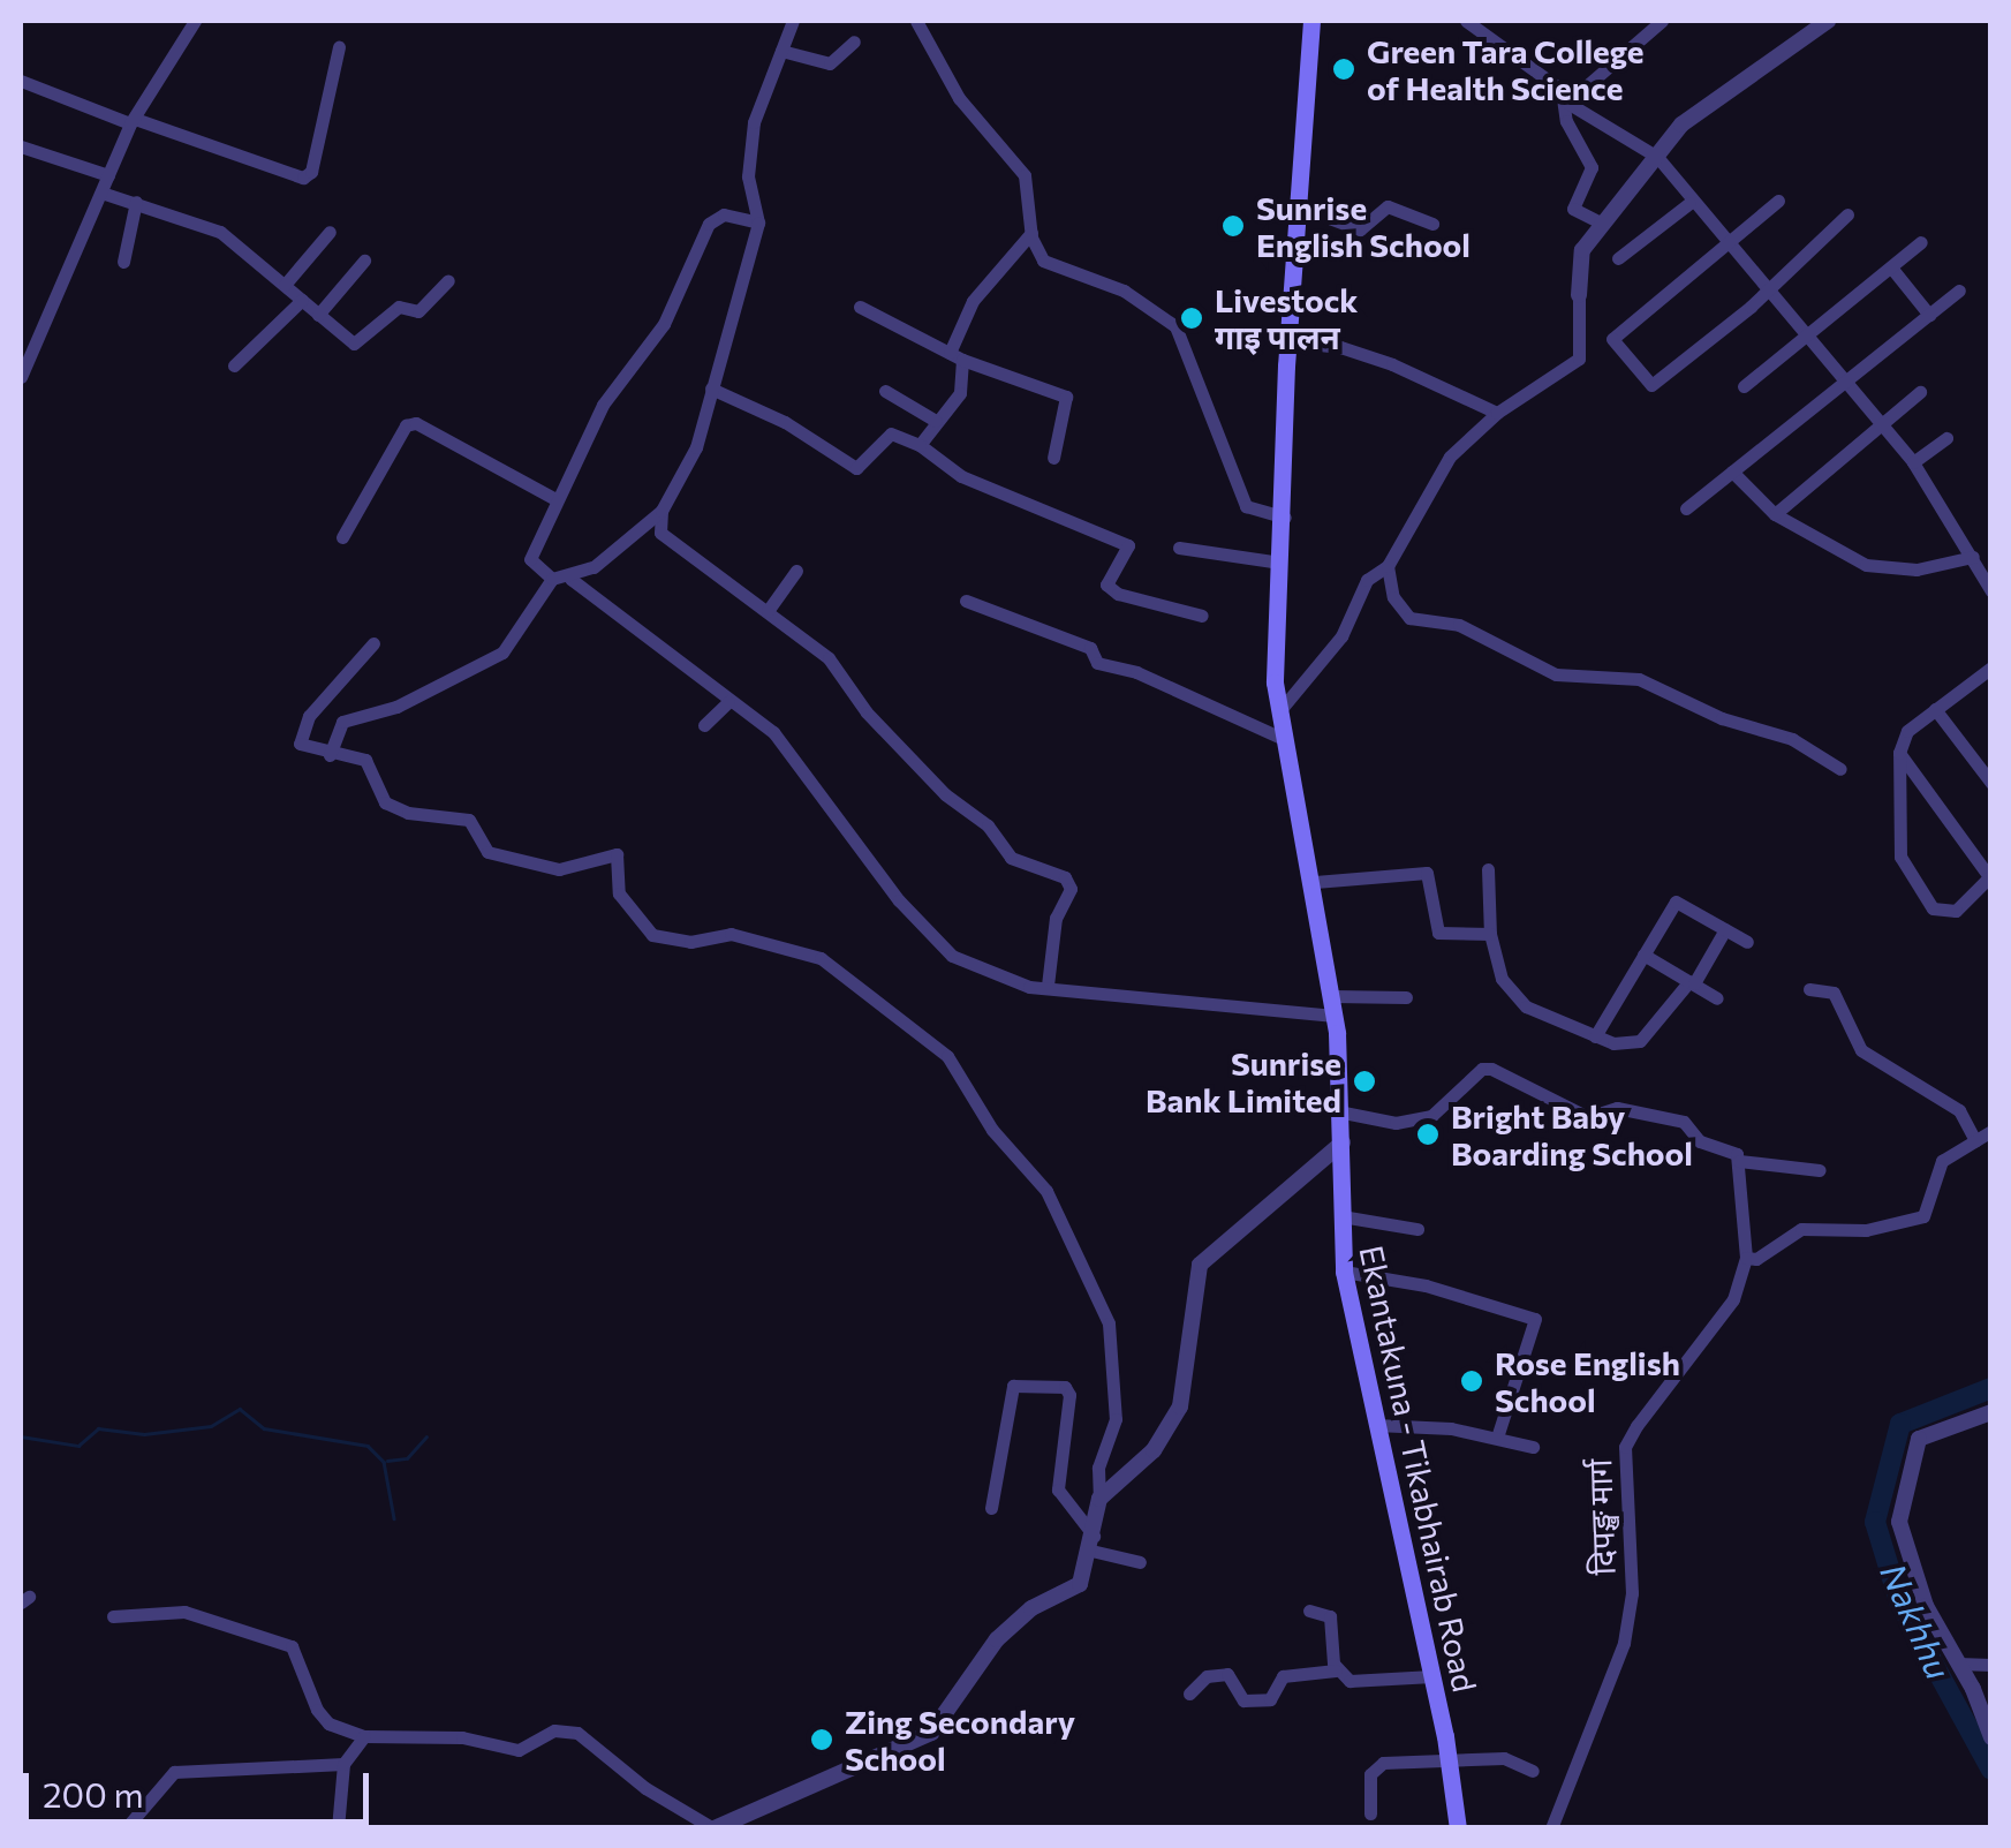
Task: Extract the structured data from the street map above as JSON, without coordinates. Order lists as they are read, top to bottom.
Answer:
{
  "streets": {
    "main road": ["Ekantakuna - Tikabhairab Road"],
    "street": ["दिपङ्ख मार्ग"]
  },
  "water": ["Nakhhu"],
  "places": [
    "Green Tara College of Health Science",
    "Sunrise English School",
    "Livestock गाइ पालन",
    "Sunrise Bank Limited",
    "Bright Baby Boarding School",
    "Rose English School",
    "Zing Secondary School"
  ],
  "scale_bar": "200 m"
}
